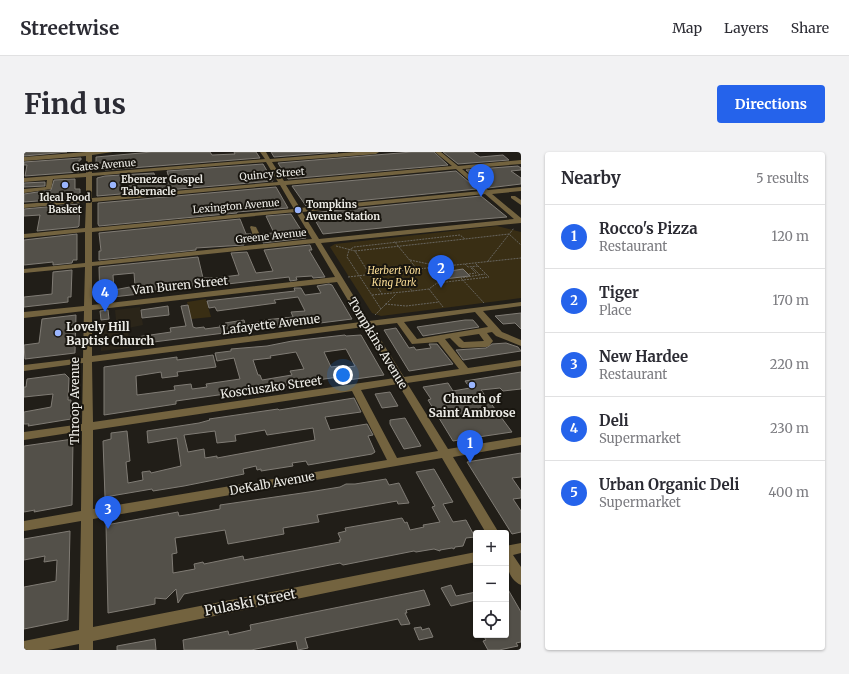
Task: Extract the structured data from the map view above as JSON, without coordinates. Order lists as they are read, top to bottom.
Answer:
{
  "streets": {
    "street": [
      "Gates Avenue",
      "Quincy Street",
      "Lexington Avenue",
      "Greene Avenue",
      "Van Buren Street",
      "Lafayette Avenue",
      "Tompkins Avenue",
      "Kosciuszko Street",
      "Throop Avenue",
      "DeKalb Avenue",
      "Pulaski Street"
    ]
  },
  "crossings": [
    ["Gates Avenue", "Tompkins Avenue"],
    ["Gates Avenue", "Throop Avenue"],
    ["Quincy Street", "Tompkins Avenue"],
    ["Quincy Street", "Throop Avenue"],
    ["Lexington Avenue", "Tompkins Avenue"],
    ["Lexington Avenue", "Throop Avenue"],
    ["Greene Avenue", "Tompkins Avenue"],
    ["Greene Avenue", "Throop Avenue"],
    ["Van Buren Street", "Tompkins Avenue"],
    ["Van Buren Street", "Throop Avenue"],
    ["Lafayette Avenue", "Tompkins Avenue"],
    ["Lafayette Avenue", "Throop Avenue"],
    ["Tompkins Avenue", "Kosciuszko Street"],
    ["Tompkins Avenue", "DeKalb Avenue"],
    ["Kosciuszko Street", "Throop Avenue"],
    ["Throop Avenue", "DeKalb Avenue"],
    ["Throop Avenue", "Pulaski Street"]
  ],
  "parks": ["Herbert Von King Park"],
  "places": [
    "Ideal Food Basket",
    "Ebenezer Gospel Tabernacle",
    "Tompkins Avenue Station",
    "Lovely Hill Baptist Church",
    "Church of Saint Ambrose"
  ],
  "page": {
    "header": "Streetwise",
    "nav": ["Map", "Layers", "Share"],
    "buttons": "Directions",
    "title": "Find us",
    "heading": ["Nearby", "5 results"],
    "pins": [
      "5",
      "2",
      "4",
      "1",
      "3"
    ],
    "list": [
      {
        "mark": "1",
        "name": "Rocco's Pizza",
        "note": "Restaurant",
        "value": "120 m"
      },
      {
        "mark": "2",
        "name": "Tiger",
        "note": "Place",
        "value": "170 m"
      },
      {
        "mark": "3",
        "name": "New Hardee",
        "note": "Restaurant",
        "value": "220 m"
      },
      {
        "mark": "4",
        "name": "Deli",
        "note": "Supermarket",
        "value": "230 m"
      },
      {
        "mark": "5",
        "name": "Urban Organic Deli",
        "note": "Supermarket",
        "value": "400 m"
      }
    ],
    "map_buttons": ["+", "−"]
  }
}
